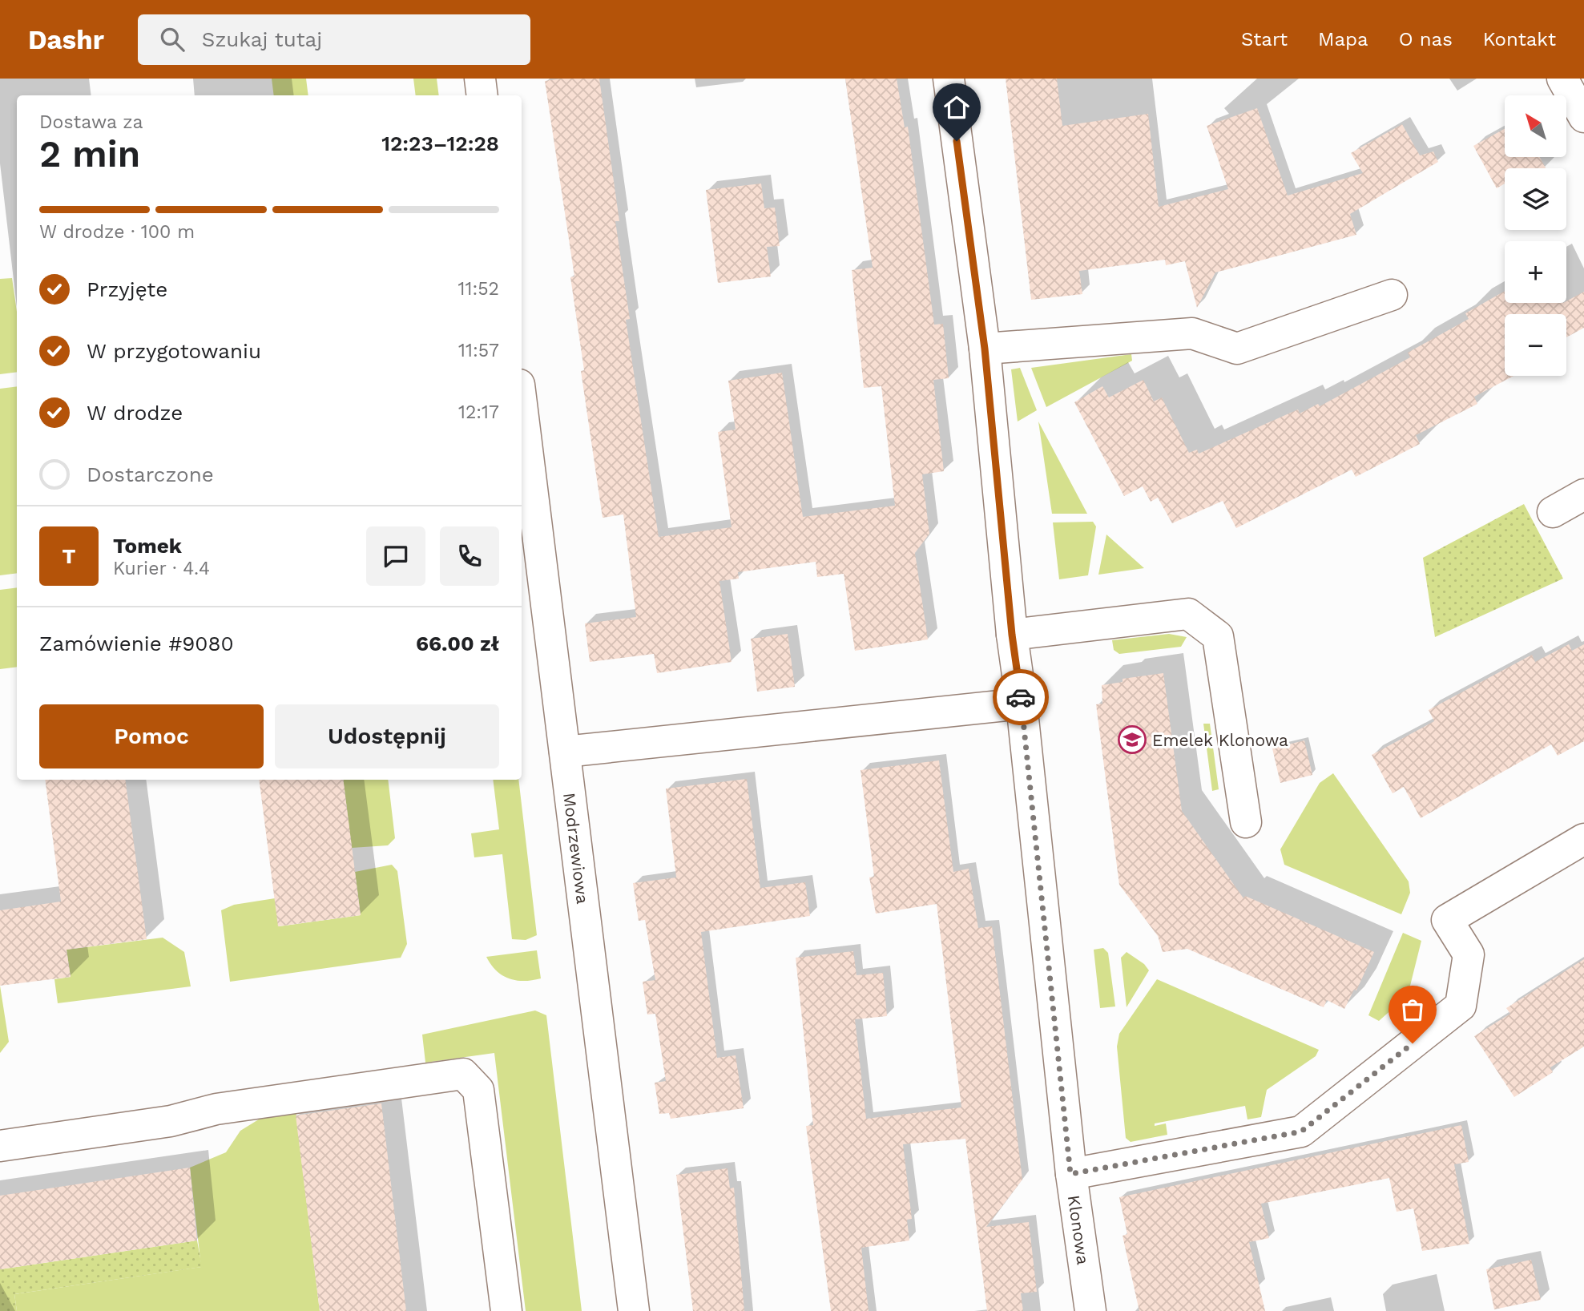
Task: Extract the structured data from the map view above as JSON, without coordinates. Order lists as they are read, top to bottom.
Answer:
{
  "streets": {
    "street": ["Modrzewiowa", "Klonowa"]
  },
  "places": {
    "school or university": ["Emelek Klonowa"]
  },
  "north": "top left",
  "page": {
    "header": "Dashr",
    "search": "Szukaj tutaj",
    "nav": [
      "Start",
      "Mapa",
      "O nas",
      "Kontakt"
    ],
    "map_buttons": ["+", "−"],
    "heading": ["2 min", "Dostawa za", "12:23–12:28"],
    "panel": [
      "Tomek",
      "Kurier · 4.4",
      "Zamówienie #9080",
      "66.00 zł"
    ],
    "bar": "W drodze · 100 m",
    "list": [
      ["Przyjęte", "11:52"],
      ["W przygotowaniu", "11:57"],
      ["W drodze", "12:17"],
      "Dostarczone"
    ],
    "round": "T",
    "buttons": ["Pomoc", "Udostępnij"]
  }
}
